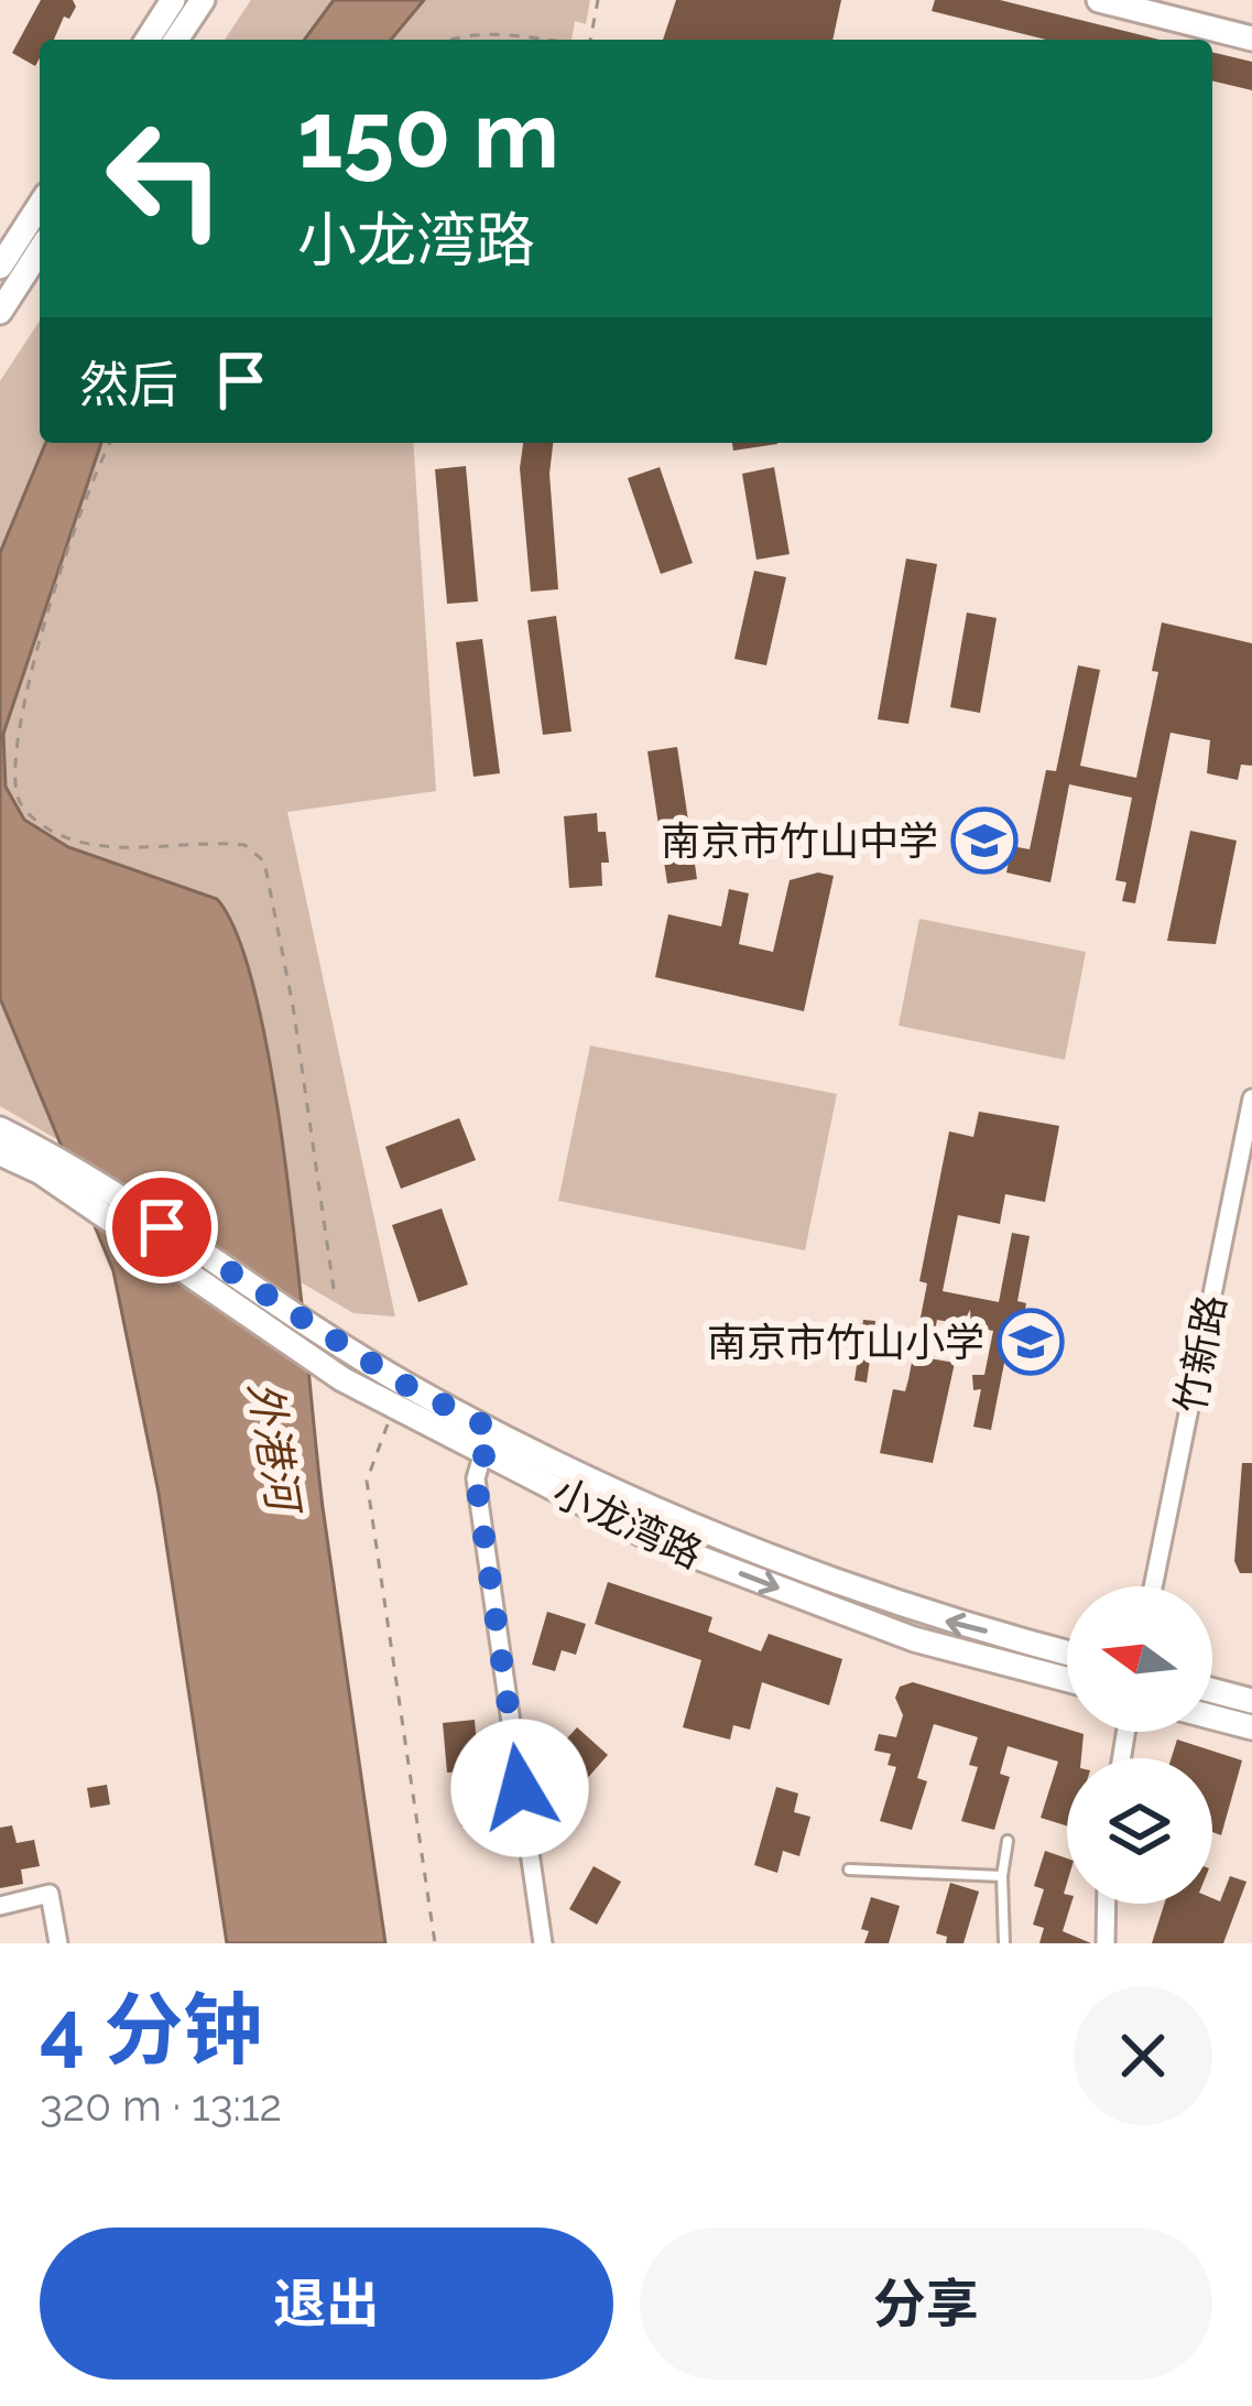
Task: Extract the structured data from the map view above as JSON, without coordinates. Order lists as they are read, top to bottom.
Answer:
{
  "streets": {
    "main road": ["小龙湾路"],
    "street": ["竹新路"]
  },
  "water": ["外港河"],
  "places": {
    "school or university": ["南京市竹山中学", "南京市竹山小学"]
  },
  "north": "left",
  "page": {
    "turn": ["150 m", "小龙湾路"],
    "then": "然后",
    "heading": ["4 分钟", "320 m · 13:12"],
    "buttons": ["退出", "分享"]
  }
}
